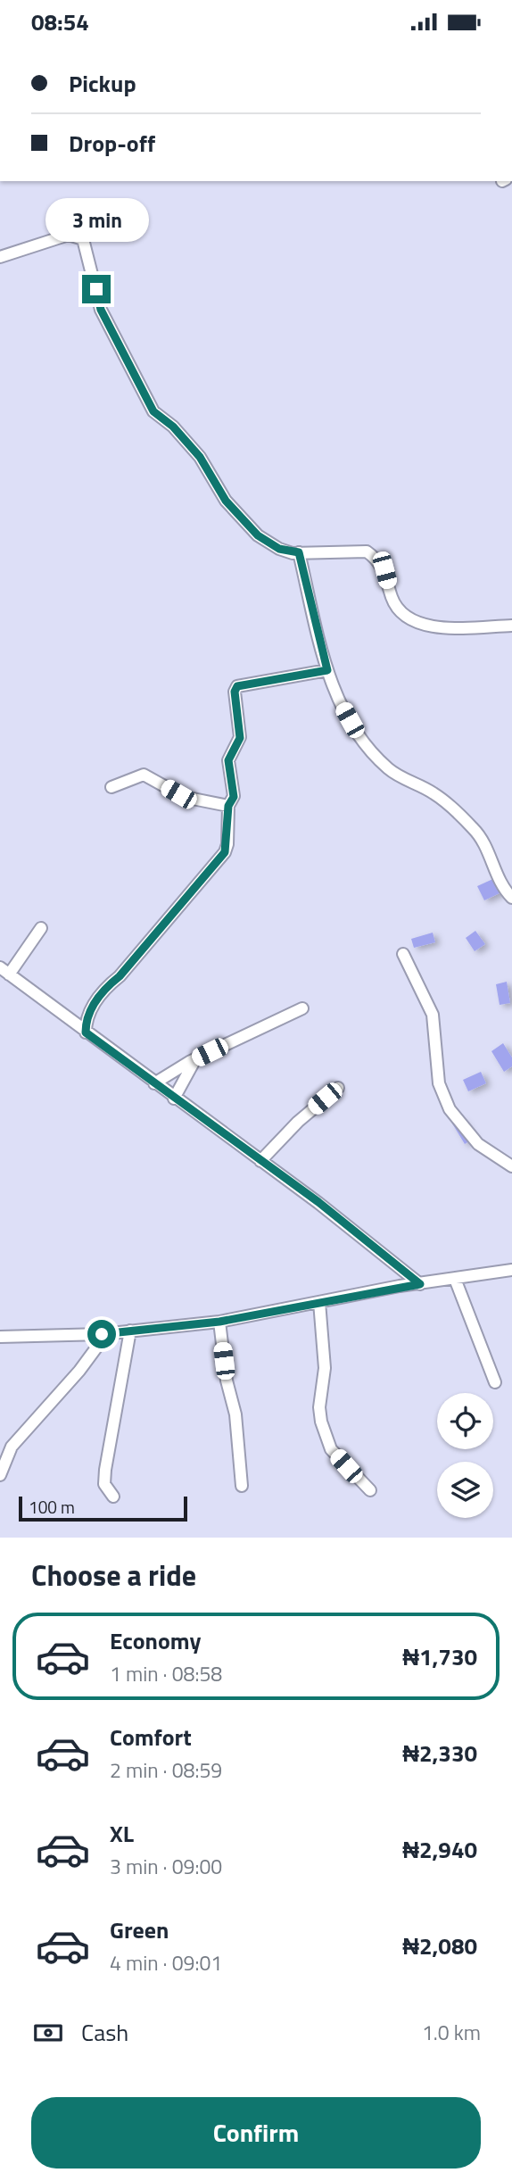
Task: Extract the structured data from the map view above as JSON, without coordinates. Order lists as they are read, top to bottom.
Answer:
{
  "scale_bar": "100 m",
  "page": {
    "status": "08:54",
    "banner": ["Pickup", "Drop-off"],
    "bubble": "3 min",
    "scale": "100 m",
    "heading": "Choose a ride",
    "list": [
      {
        "name": "Economy",
        "note": "1 min · 08:58",
        "value": "₦1,730"
      },
      {
        "name": "Comfort",
        "note": "2 min · 08:59",
        "value": "₦2,330"
      },
      {
        "name": "XL",
        "note": "3 min · 09:00",
        "value": "₦2,940"
      },
      {
        "name": "Green",
        "note": "4 min · 09:01",
        "value": "₦2,080"
      }
    ],
    "pay": ["Cash", "1.0 km"],
    "buttons": "Confirm"
  }
}
